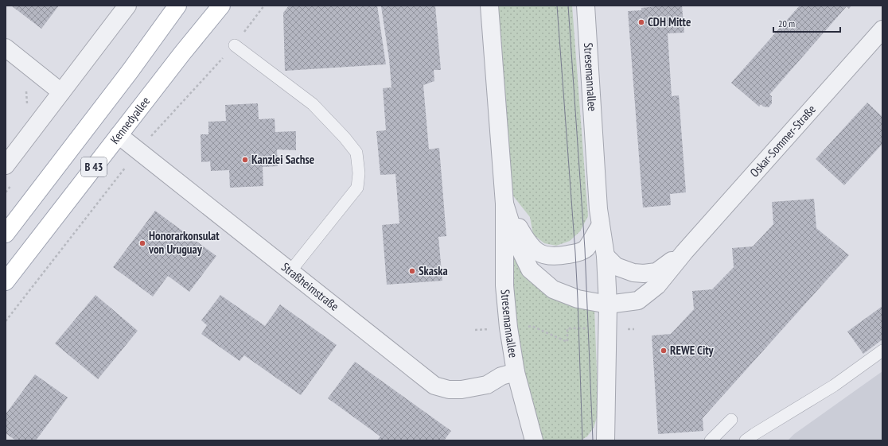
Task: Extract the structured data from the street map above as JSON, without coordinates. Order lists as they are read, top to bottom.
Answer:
{
  "streets": {
    "main road": ["Kennedyallee", "B 43"],
    "street": ["Stresemannallee", "Oskar-Sommer-Straße", "Straßheimstraße"]
  },
  "crossings": [
    ["Stresemannallee", "Oskar-Sommer-Straße"],
    ["Stresemannallee", "Straßheimstraße"],
    ["Kennedyallee", "Straßheimstraße"]
  ],
  "places": [
    "CDH Mitte",
    "Kanzlei Sachse",
    "Honorarkonsulat von Uruguay",
    "Skaska",
    "REWE City"
  ],
  "scale_bar": "20 m"
}
